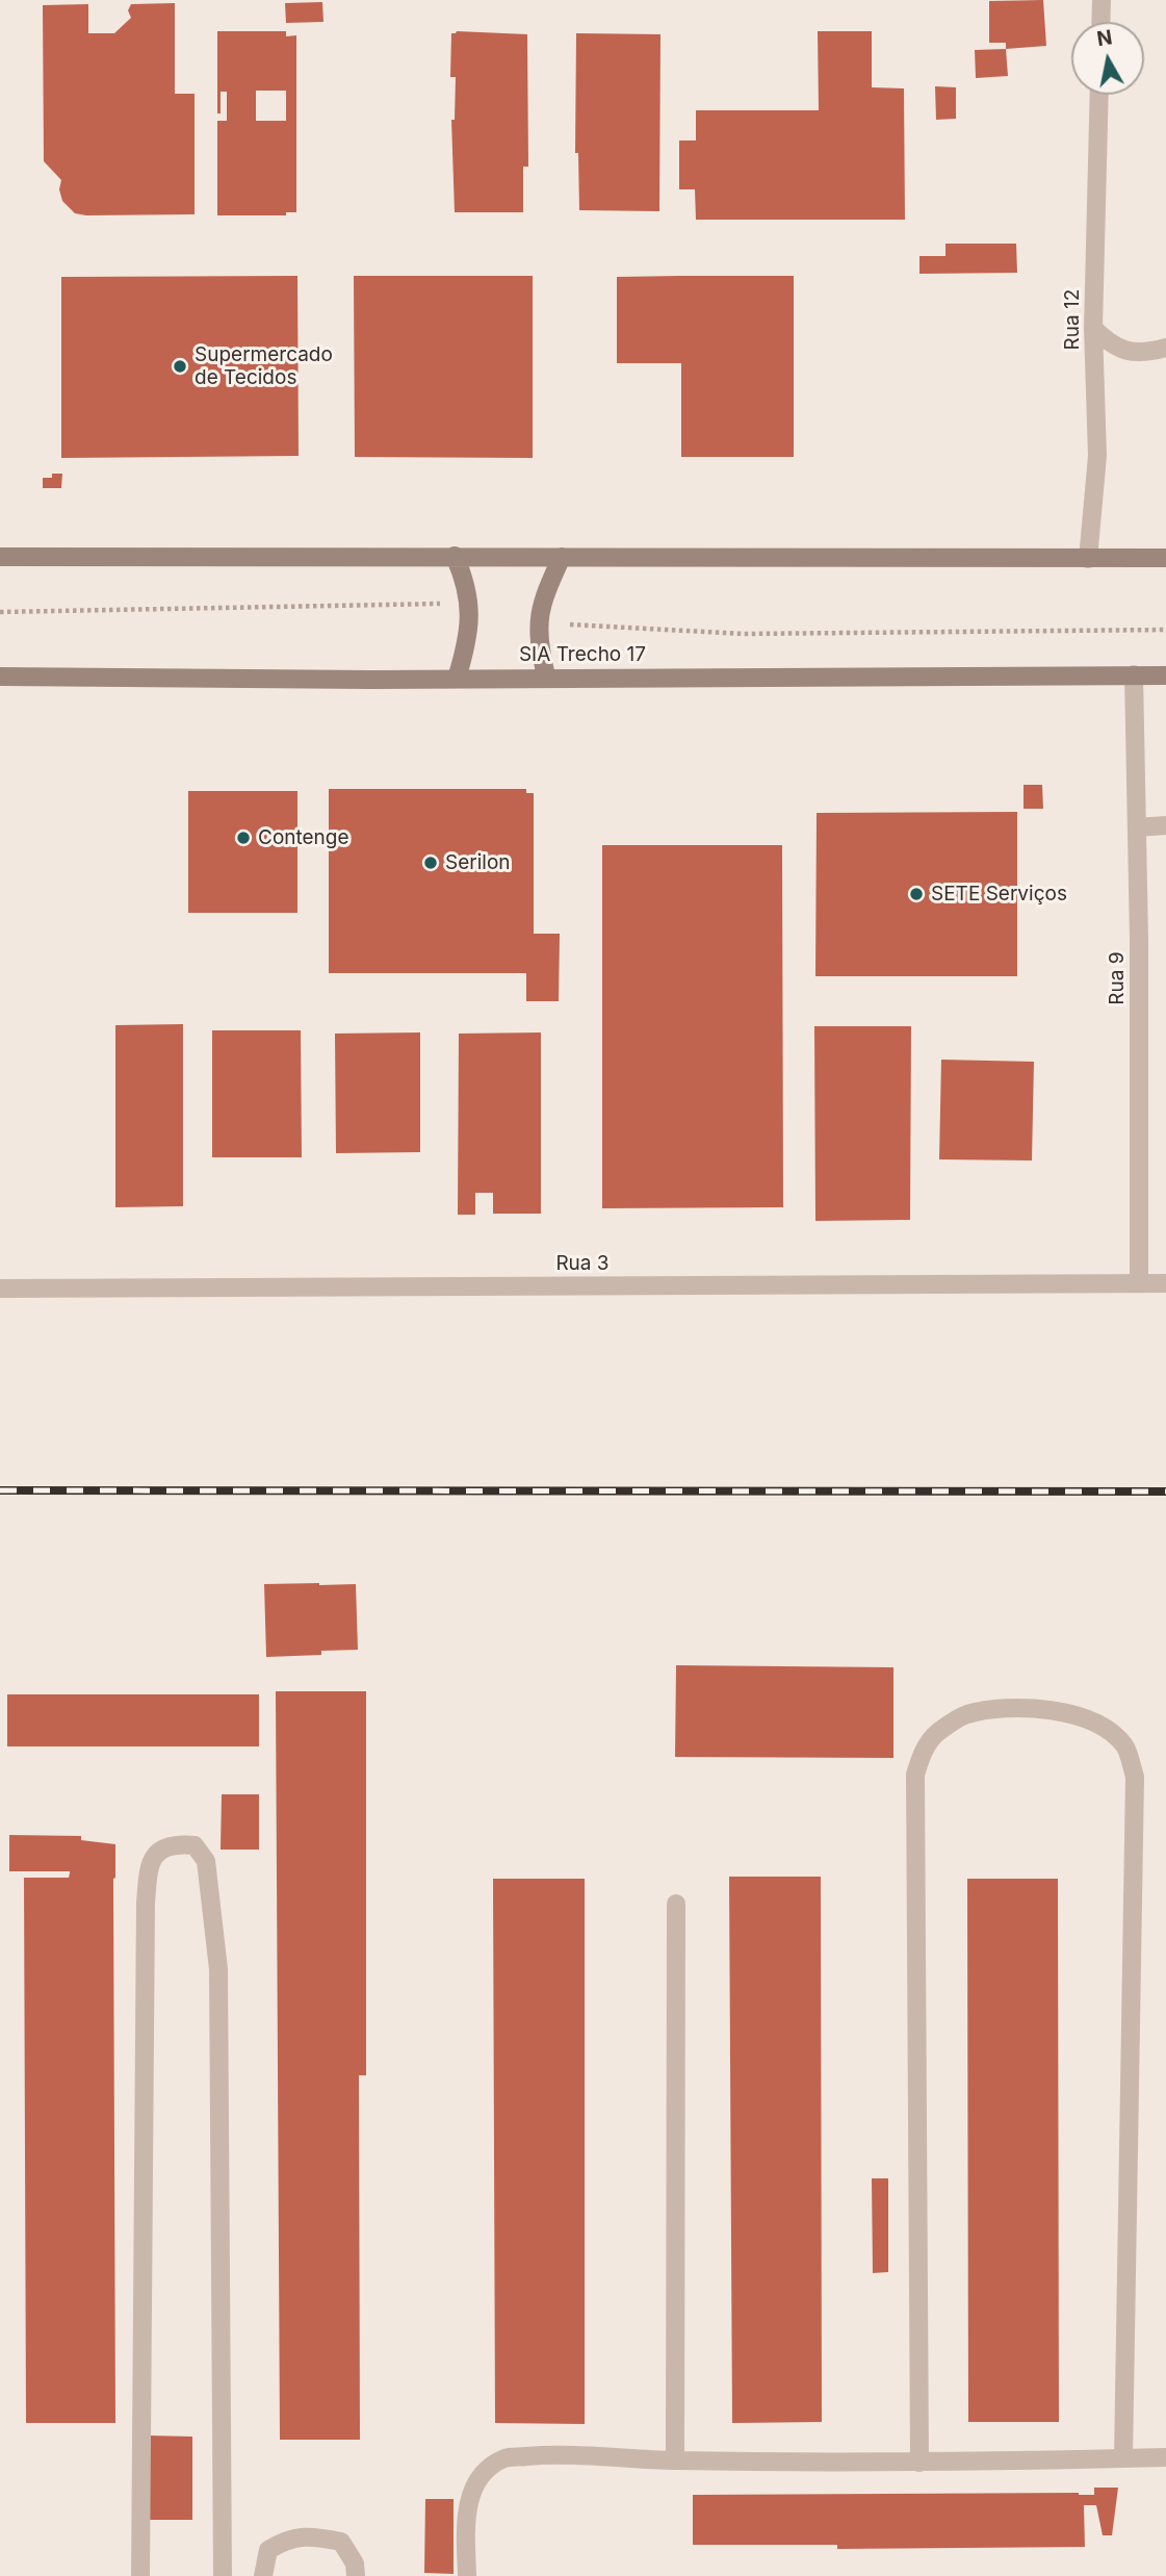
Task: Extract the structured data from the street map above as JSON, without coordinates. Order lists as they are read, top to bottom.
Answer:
{
  "streets": {
    "main road": ["SIA Trecho 17"],
    "street": ["Rua 12", "Rua 9", "Rua 3"]
  },
  "crossings": [
    ["SIA Trecho 17", "Rua 9"],
    ["Rua 9", "Rua 3"]
  ],
  "places": [
    "Supermercado de Tecidos",
    "Contenge",
    "Serilon",
    "SETE Serviços"
  ],
  "north": "top"
}
